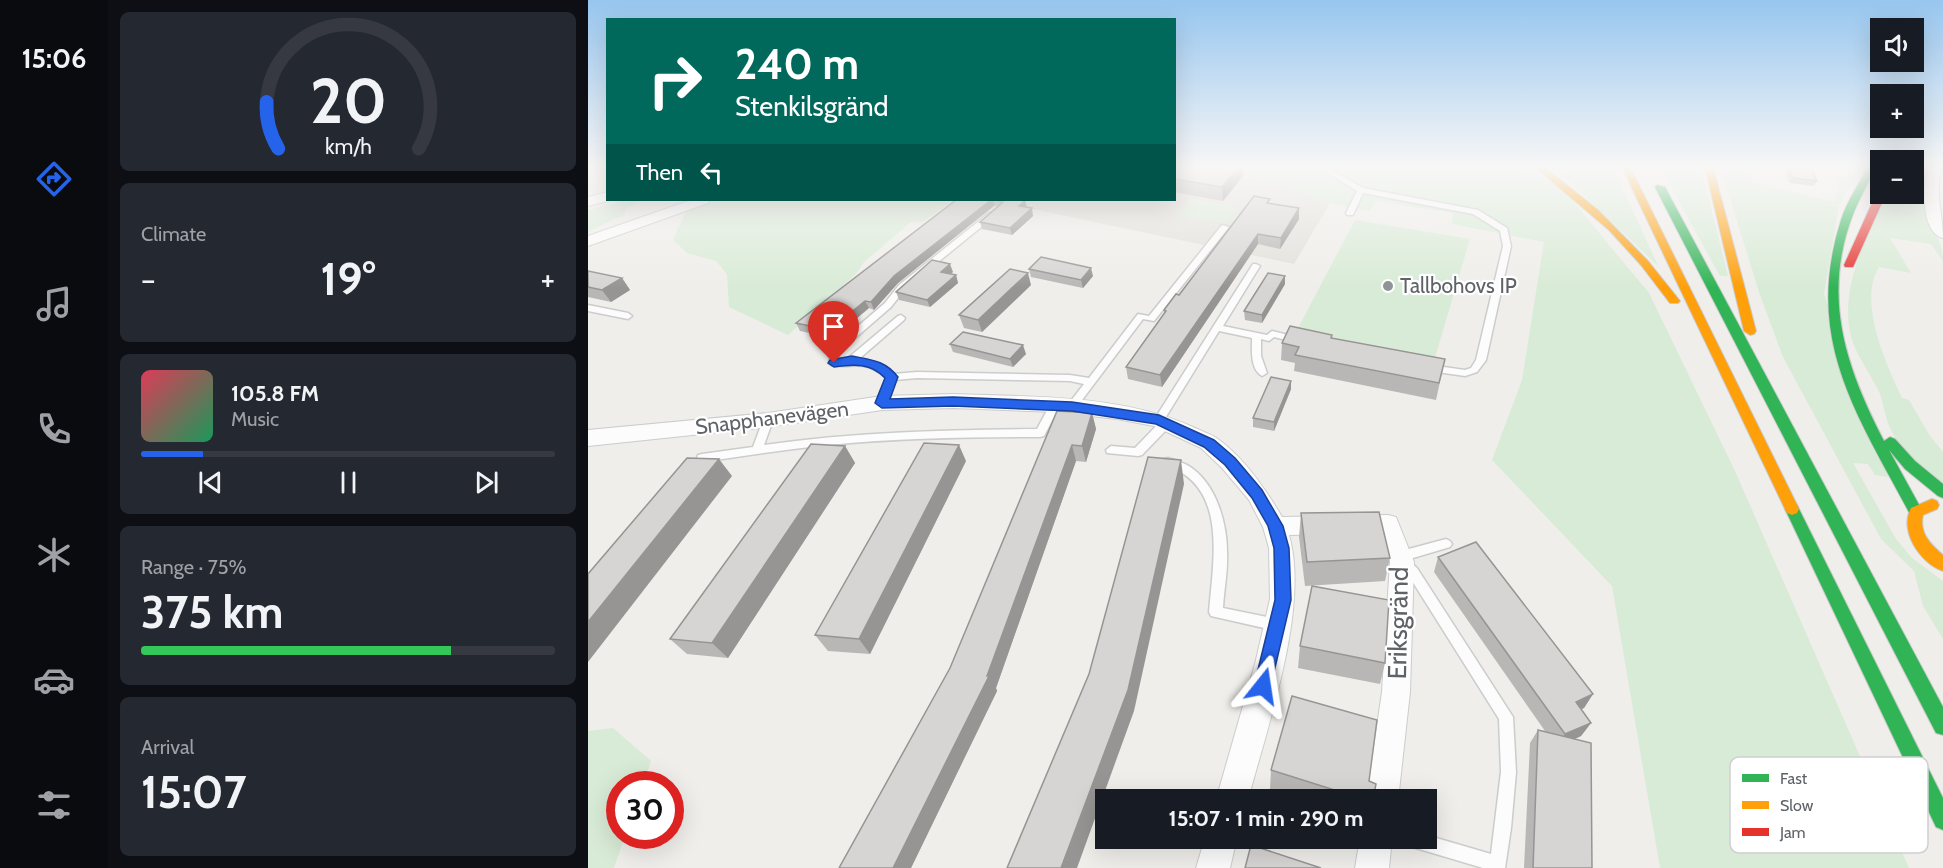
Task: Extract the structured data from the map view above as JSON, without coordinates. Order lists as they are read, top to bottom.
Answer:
{
  "streets": {
    "street": ["Snapphanevägen", "Eriksgränd"]
  },
  "crossings": [
    ["Snapphanevägen", "Eriksgränd"]
  ],
  "places": ["Tallbohovs IP"],
  "legend": ["Fast", "Slow", "Jam"],
  "page": {
    "tabs": "15:06",
    "map_buttons": ["+", "−"],
    "turn": ["240 m", "Stenkilsgränd"],
    "then": "Then",
    "tile": [
      "Climate",
      ["Range · 75%", "375 km"],
      ["Arrival", "15:07"]
    ],
    "heat": ["−", "19°", "+"],
    "song": ["105.8 FM", "Music"],
    "limit": "30",
    "trip": "15:07 · 1 min · 290 m",
    "gauge": ["20", "km/h"]
  }
}
